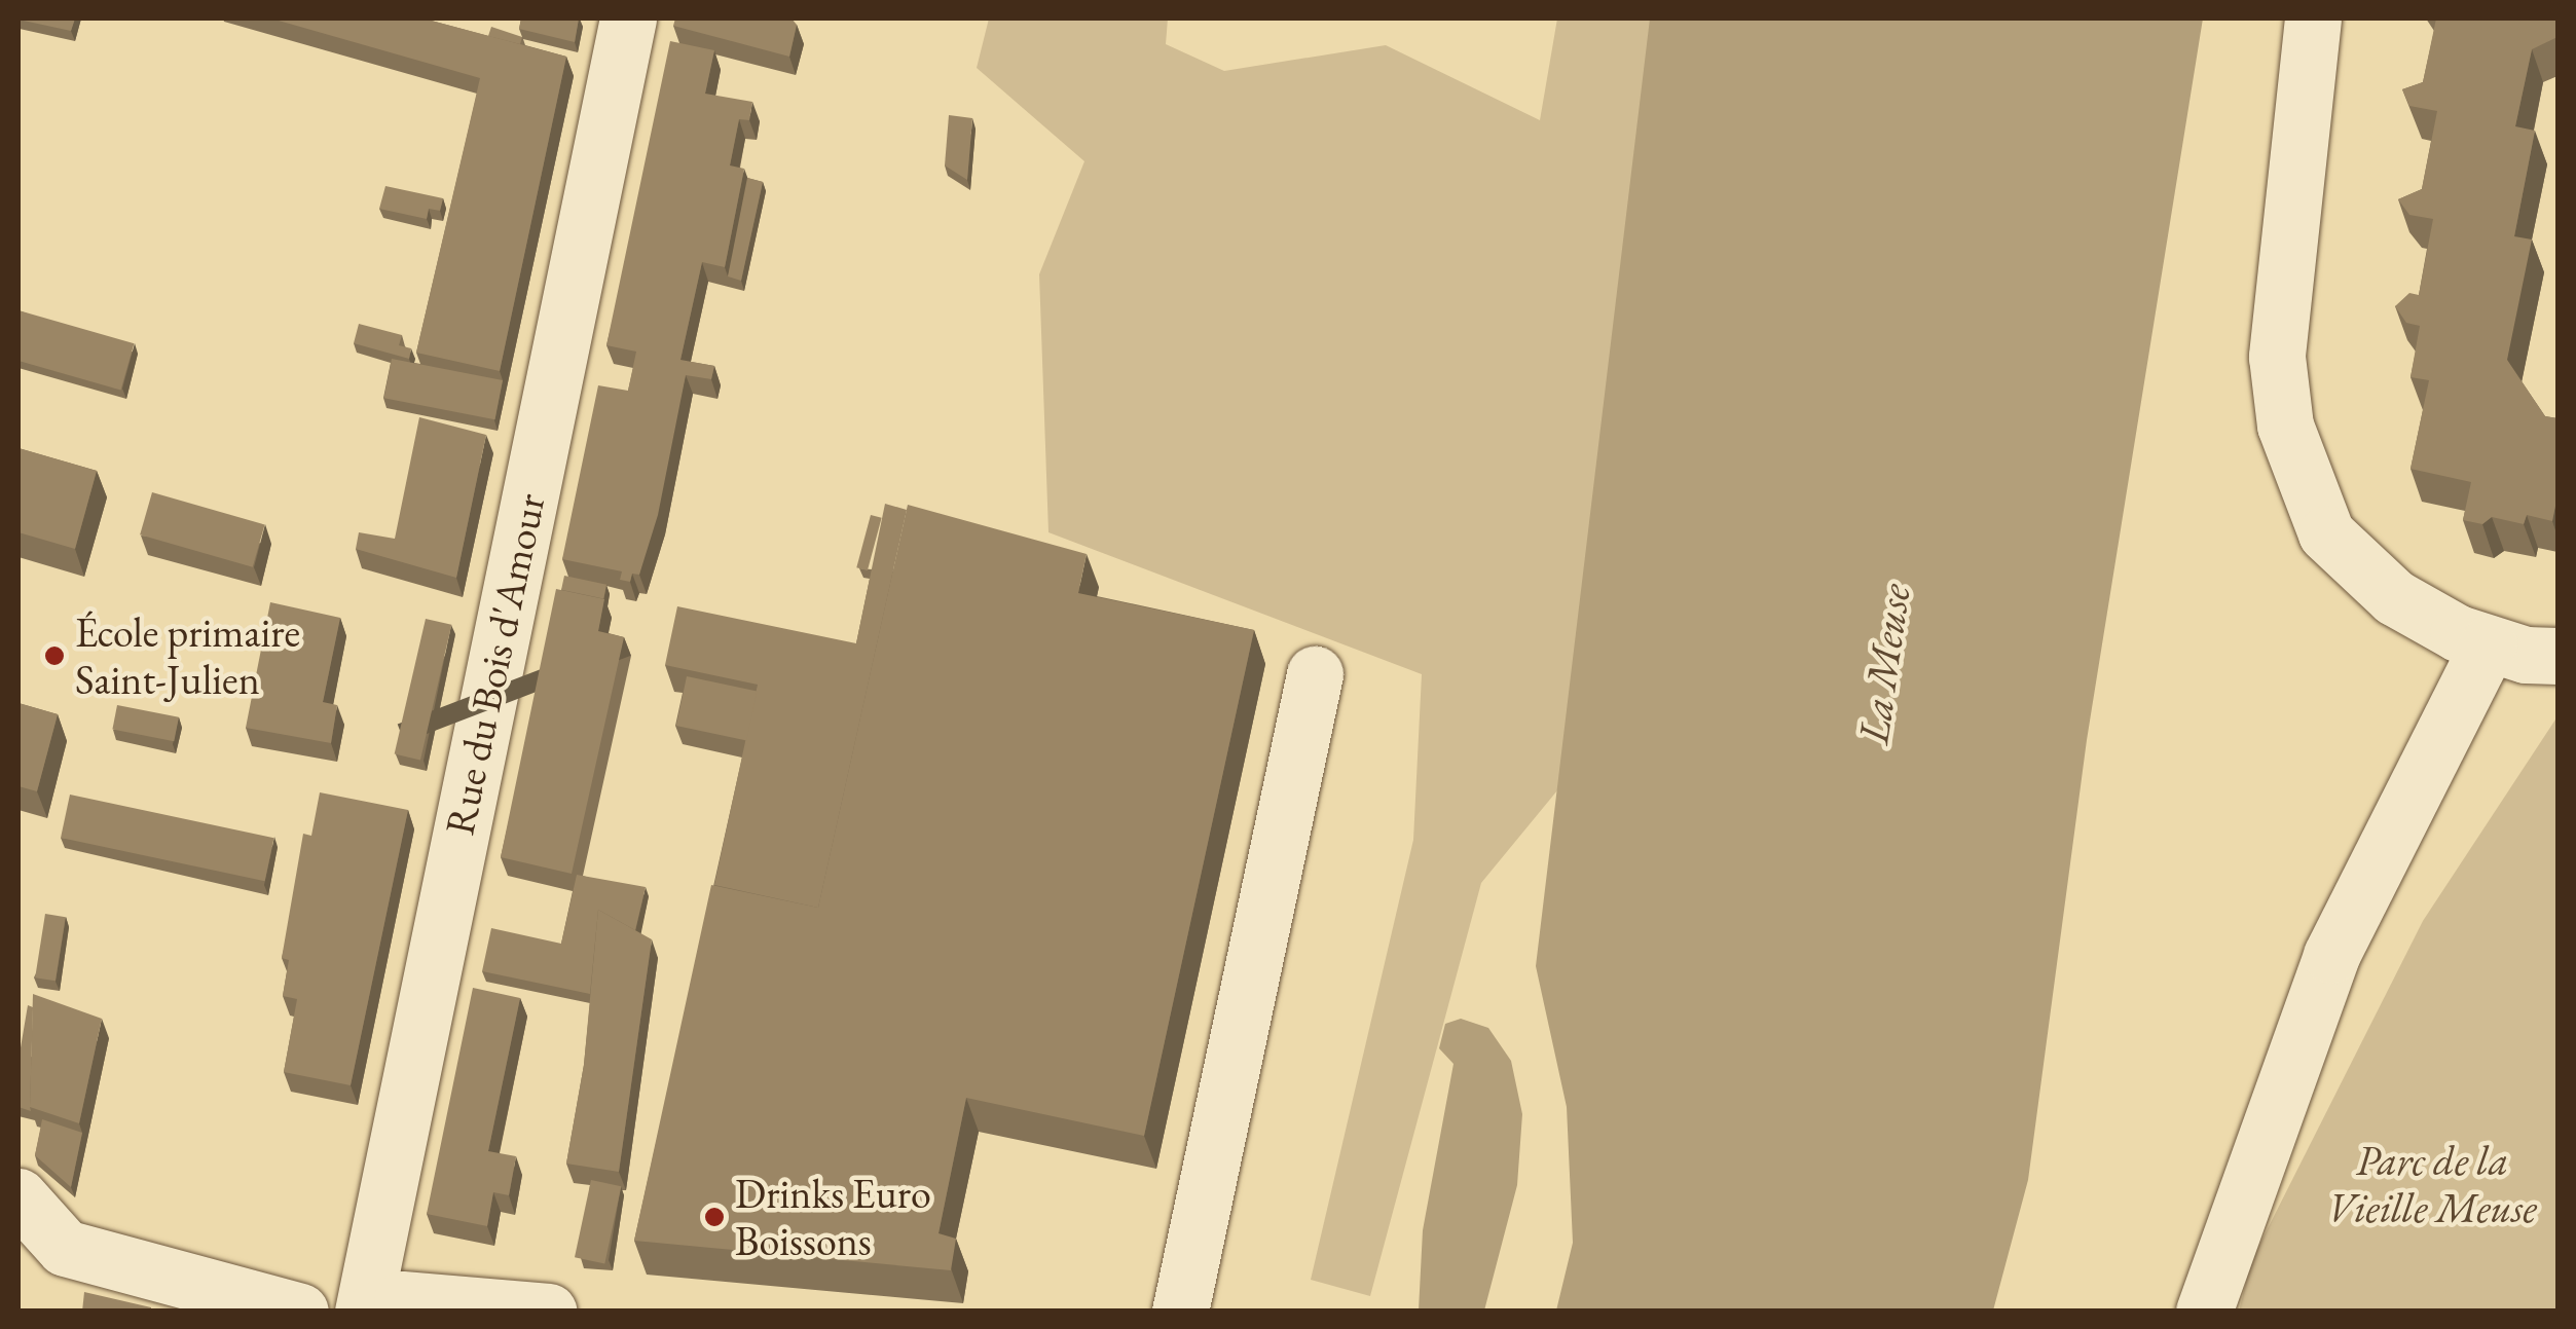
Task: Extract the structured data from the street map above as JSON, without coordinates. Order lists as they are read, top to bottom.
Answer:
{
  "streets": {
    "street": ["Rue du Bois d'Amour"]
  },
  "water": ["La Meuse"],
  "parks": ["Parc de la Vieille Meuse"],
  "places": ["École primaire Saint-Julien", "Drinks Euro Boissons"]
}
